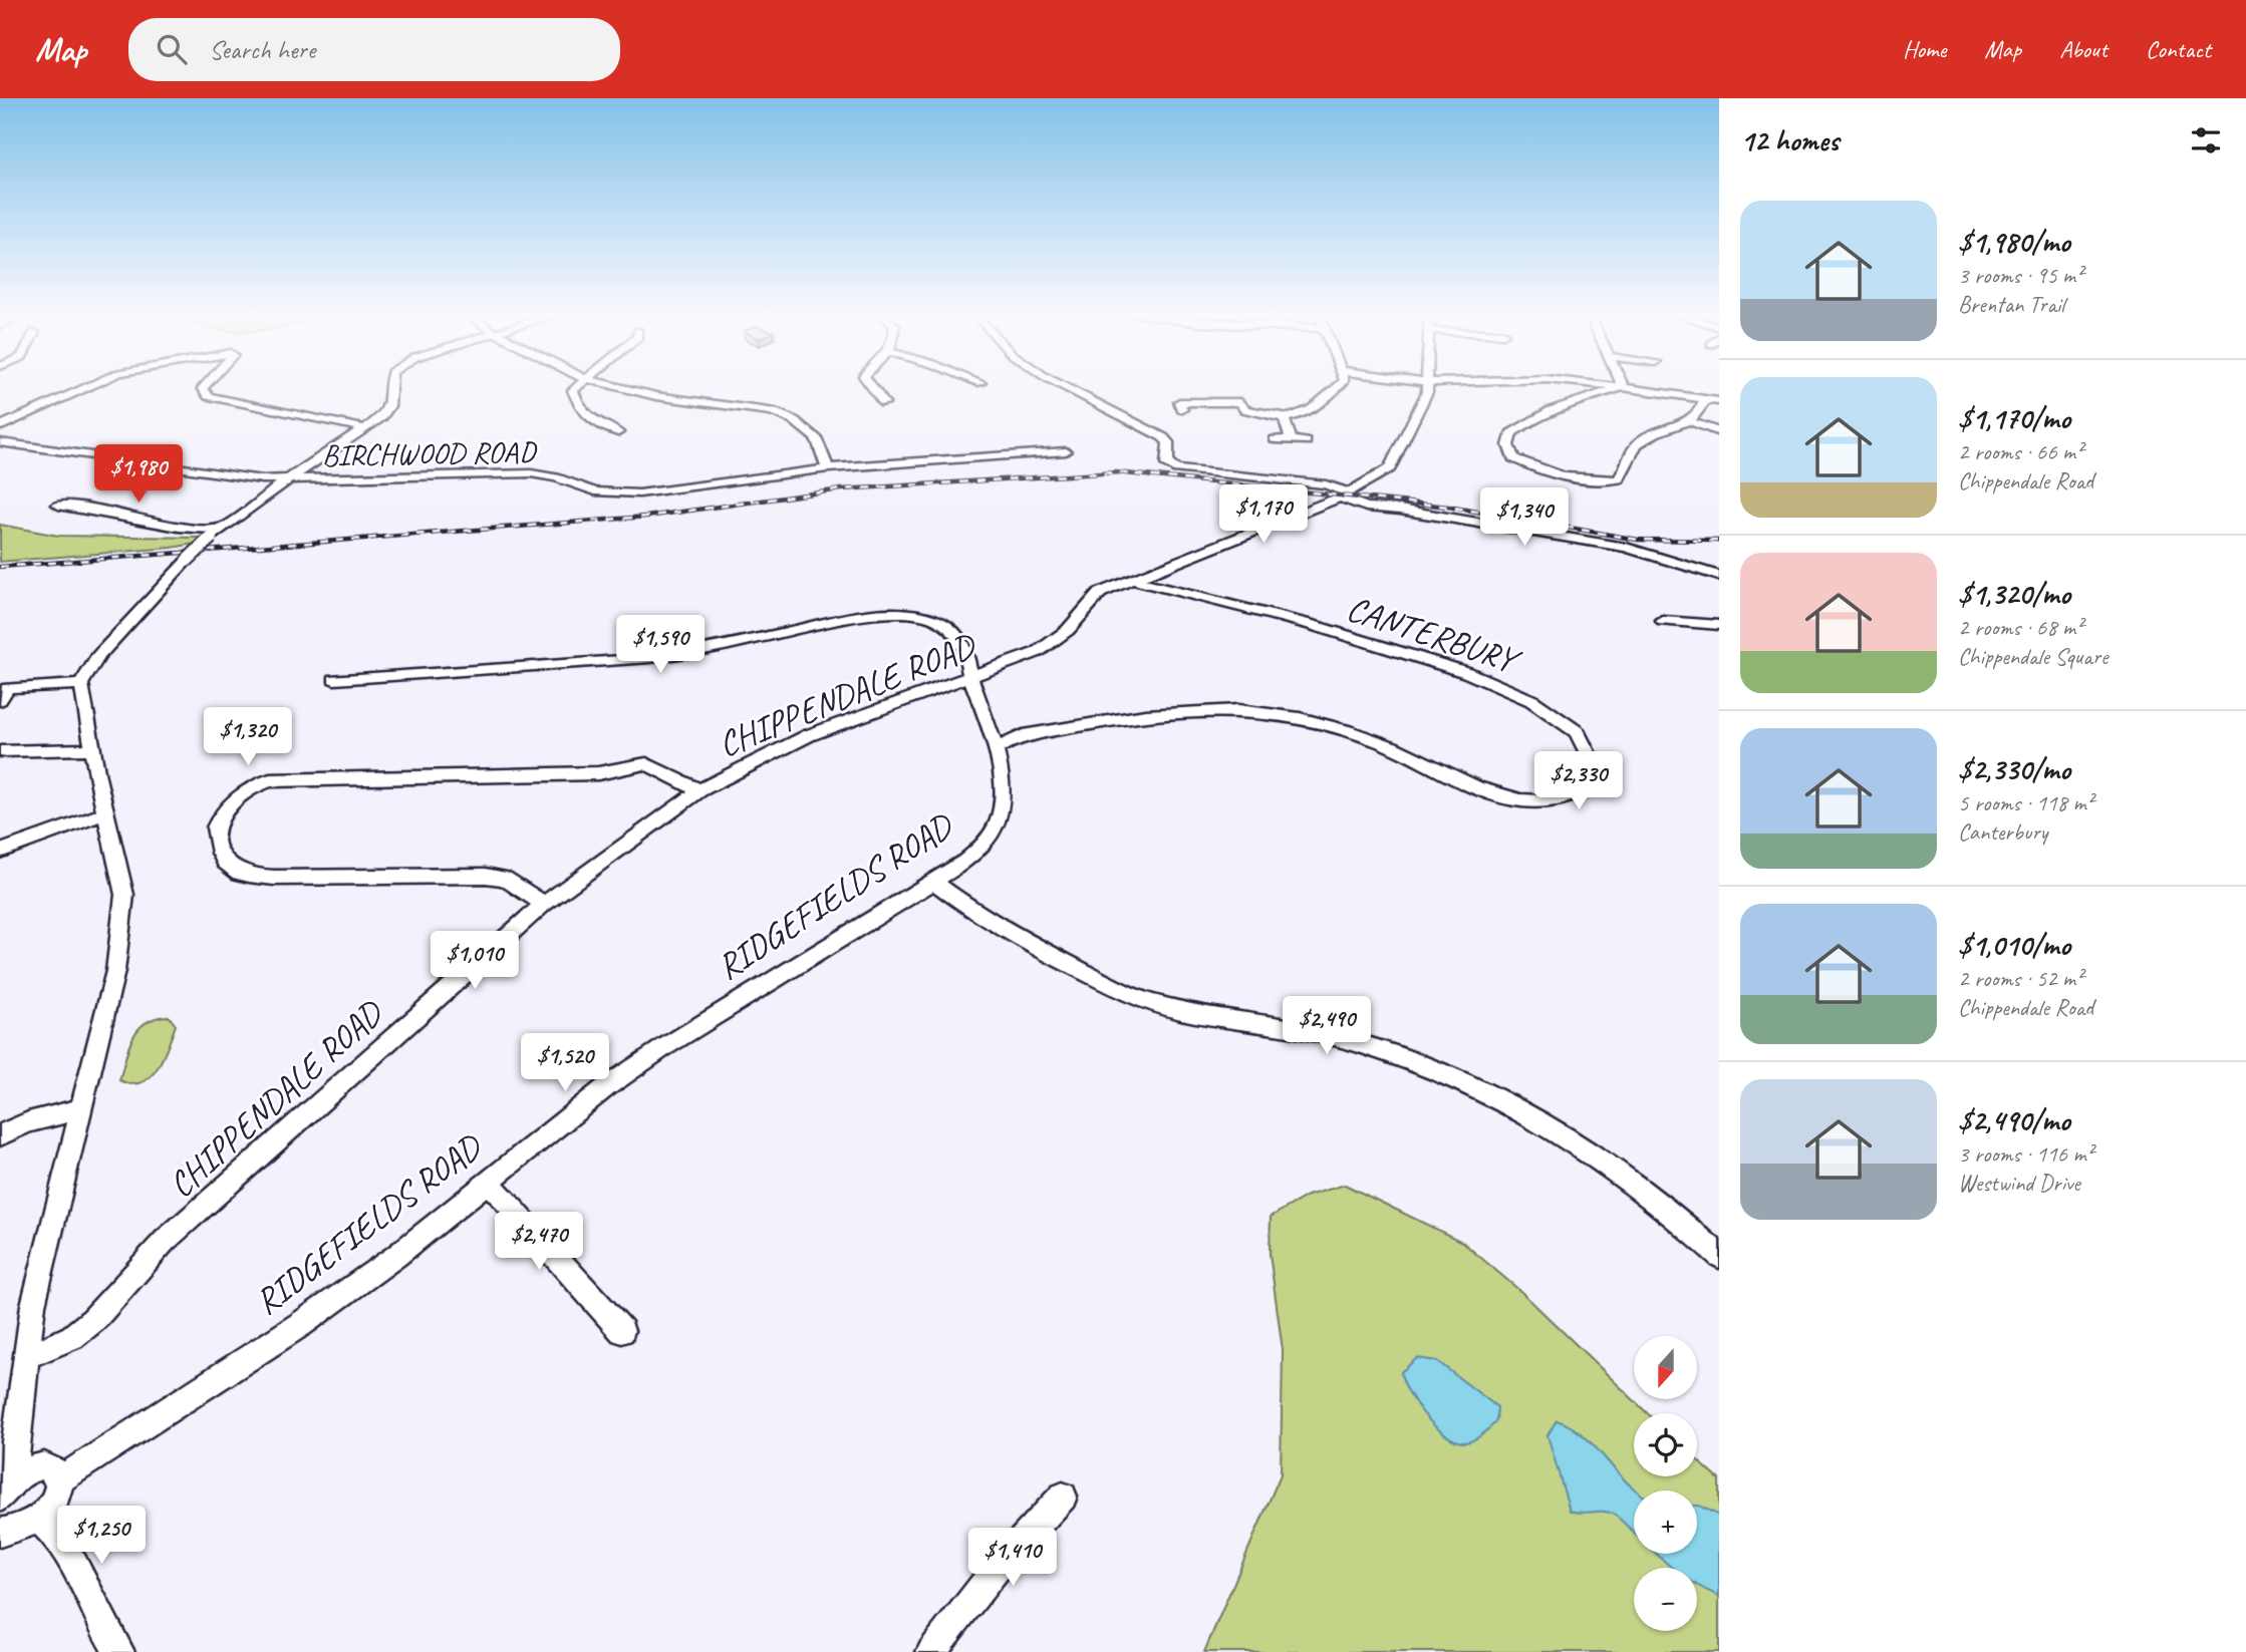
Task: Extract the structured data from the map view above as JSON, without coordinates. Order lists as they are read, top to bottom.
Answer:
{
  "streets": {
    "street": [
      "BIRCHWOOD ROAD",
      "CANTERBURY",
      "CHIPPENDALE ROAD",
      "RIDGEFIELDS ROAD"
    ]
  },
  "crossings": [
    ["CANTERBURY", "CHIPPENDALE ROAD"],
    ["CANTERBURY", "RIDGEFIELDS ROAD"],
    ["CHIPPENDALE ROAD", "RIDGEFIELDS ROAD"]
  ],
  "north": "bottom",
  "page": {
    "header": "Map",
    "search": "Search here",
    "nav": [
      "Home",
      "Map",
      "About",
      "Contact"
    ],
    "heading": "12 homes",
    "list": [
      {
        "name": "$1,980/mo",
        "note": "3 rooms · 95 m² · Brentan Trail"
      },
      {
        "name": "$1,170/mo",
        "note": "2 rooms · 66 m² · Chippendale Road"
      },
      {
        "name": "$1,320/mo",
        "note": "2 rooms · 68 m² · Chippendale Square"
      },
      {
        "name": "$2,330/mo",
        "note": "5 rooms · 118 m² · Canterbury"
      },
      {
        "name": "$1,010/mo",
        "note": "2 rooms · 52 m² · Chippendale Road"
      },
      {
        "name": "$2,490/mo",
        "note": "3 rooms · 116 m² · Westwind Drive"
      }
    ],
    "price": [
      "$1,980",
      "$1,170",
      "$1,340",
      "$1,590",
      "$1,320",
      "$2,330",
      "$1,010",
      "$2,490",
      "$1,520",
      "$2,470",
      "$1,250",
      "$1,410"
    ],
    "map_buttons": ["+", "−"]
  }
}
